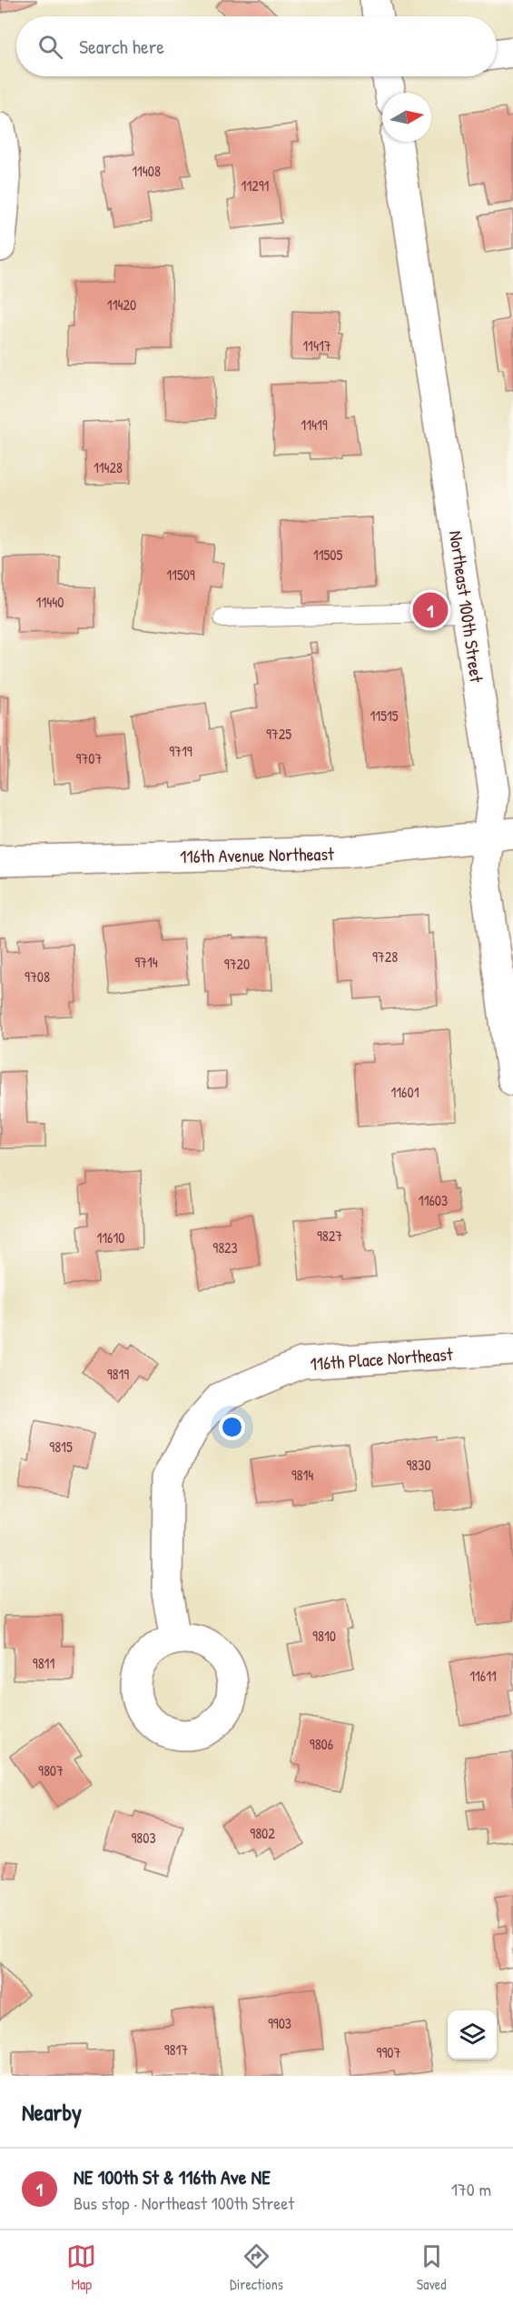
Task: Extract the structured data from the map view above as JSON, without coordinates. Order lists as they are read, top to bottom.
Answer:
{
  "streets": {
    "street": ["Northeast 100th Street", "116th Avenue Northeast", "116th Place Northeast"]
  },
  "crossings": [
    ["Northeast 100th Street", "116th Avenue Northeast"]
  ],
  "house_numbers": [
    "11408",
    "11291",
    "11420",
    "11417",
    "11419",
    "11428",
    "11505",
    "11509",
    "11440",
    "11515",
    "9725",
    "9719",
    "9707",
    "9728",
    "9714",
    "9720",
    "9708",
    "11601",
    "11603",
    "9827",
    "11610",
    "9823",
    "9819",
    "9815",
    "9830",
    "9814",
    "9810",
    "9811",
    "11611",
    "9806",
    "9807",
    "9802",
    "9803",
    "9903",
    "9817",
    "9907"
  ],
  "north": "right",
  "page": {
    "search": "Search here",
    "pins": "1",
    "heading": "Nearby",
    "list": [
      {
        "mark": "1",
        "name": "NE 100th St & 116th Ave NE",
        "note": "Bus stop · Northeast 100th Street",
        "value": "170 m"
      }
    ],
    "nav": ["Map", "Directions", "Saved"]
  }
}
